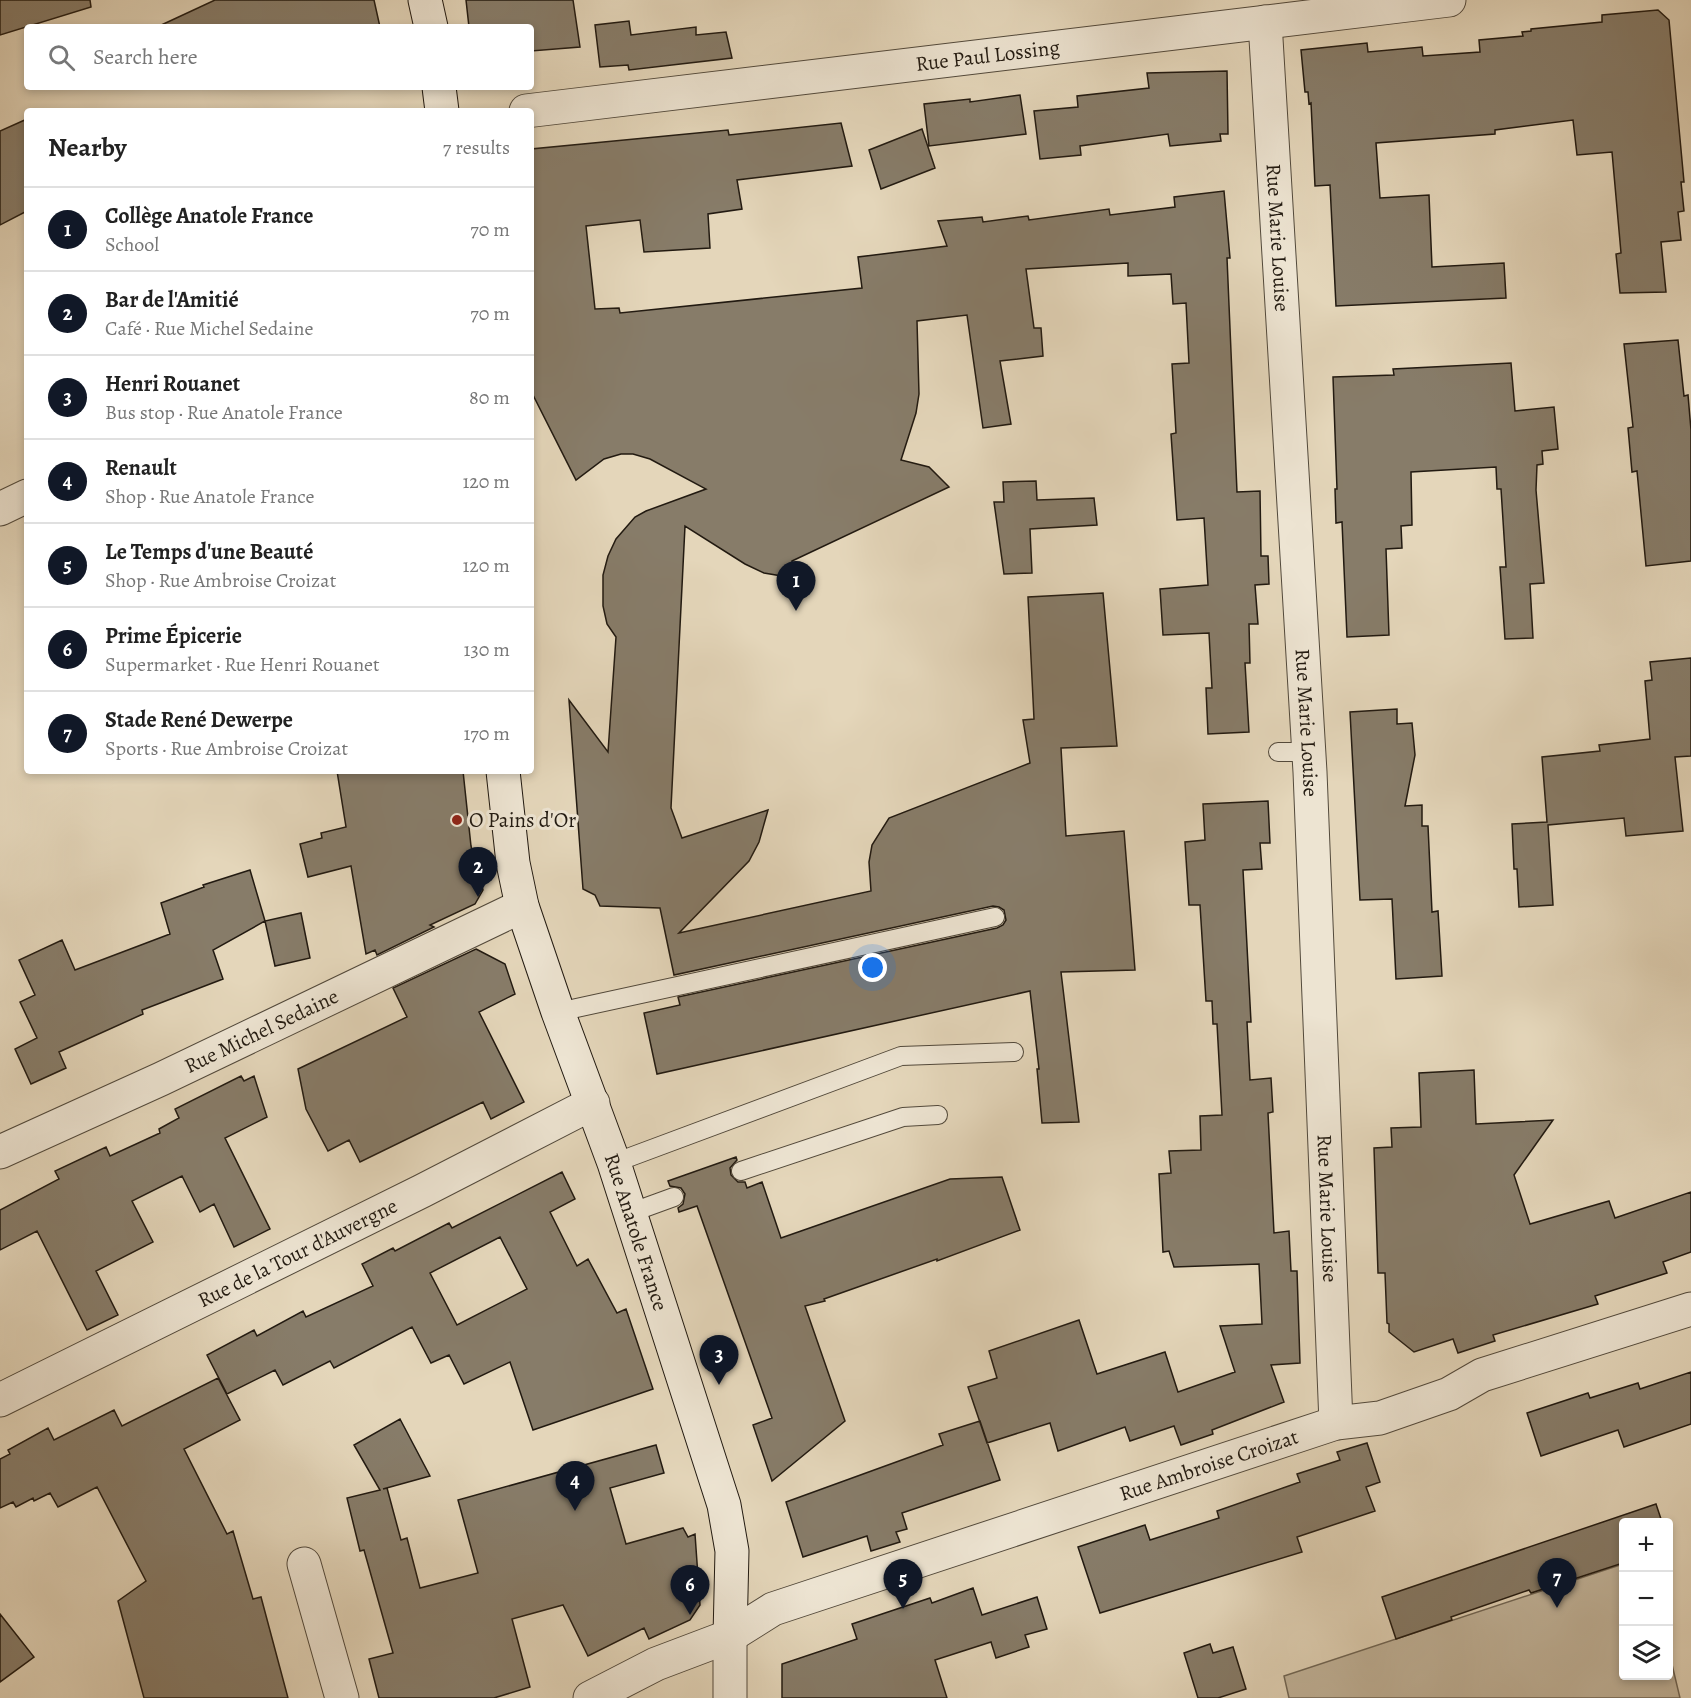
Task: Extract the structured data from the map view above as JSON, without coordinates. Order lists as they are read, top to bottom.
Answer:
{
  "streets": {
    "street": [
      "Rue Paul Lossing",
      "Rue Marie Louise",
      "Rue Michel Sedaine",
      "Rue Anatole France",
      "Rue de la Tour d'Auvergne",
      "Rue Ambroise Croizat"
    ]
  },
  "crossings": [
    ["Rue Paul Lossing", "Rue Marie Louise"],
    ["Rue Marie Louise", "Rue Ambroise Croizat"],
    ["Rue Michel Sedaine", "Rue Anatole France"],
    ["Rue Anatole France", "Rue de la Tour d'Auvergne"],
    ["Rue Anatole France", "Rue Ambroise Croizat"]
  ],
  "places": ["O Pains d'Or"],
  "page": {
    "search": "Search here",
    "heading": ["Nearby", "7 results"],
    "list": [
      {
        "mark": "1",
        "name": "Collège Anatole France",
        "note": "School",
        "value": "70 m"
      },
      {
        "mark": "2",
        "name": "Bar de l'Amitié",
        "note": "Café · Rue Michel Sedaine",
        "value": "70 m"
      },
      {
        "mark": "3",
        "name": "Henri Rouanet",
        "note": "Bus stop · Rue Anatole France",
        "value": "80 m"
      },
      {
        "mark": "4",
        "name": "Renault",
        "note": "Shop · Rue Anatole France",
        "value": "120 m"
      },
      {
        "mark": "5",
        "name": "Le Temps d'une Beauté",
        "note": "Shop · Rue Ambroise Croizat",
        "value": "120 m"
      },
      {
        "mark": "6",
        "name": "Prime Épicerie",
        "note": "Supermarket · Rue Henri Rouanet",
        "value": "130 m"
      },
      {
        "mark": "7",
        "name": "Stade René Dewerpe",
        "note": "Sports · Rue Ambroise Croizat",
        "value": "170 m"
      }
    ],
    "pins": [
      "1",
      "2",
      "3",
      "4",
      "7",
      "5",
      "6"
    ],
    "map_buttons": ["+", "−"]
  }
}
